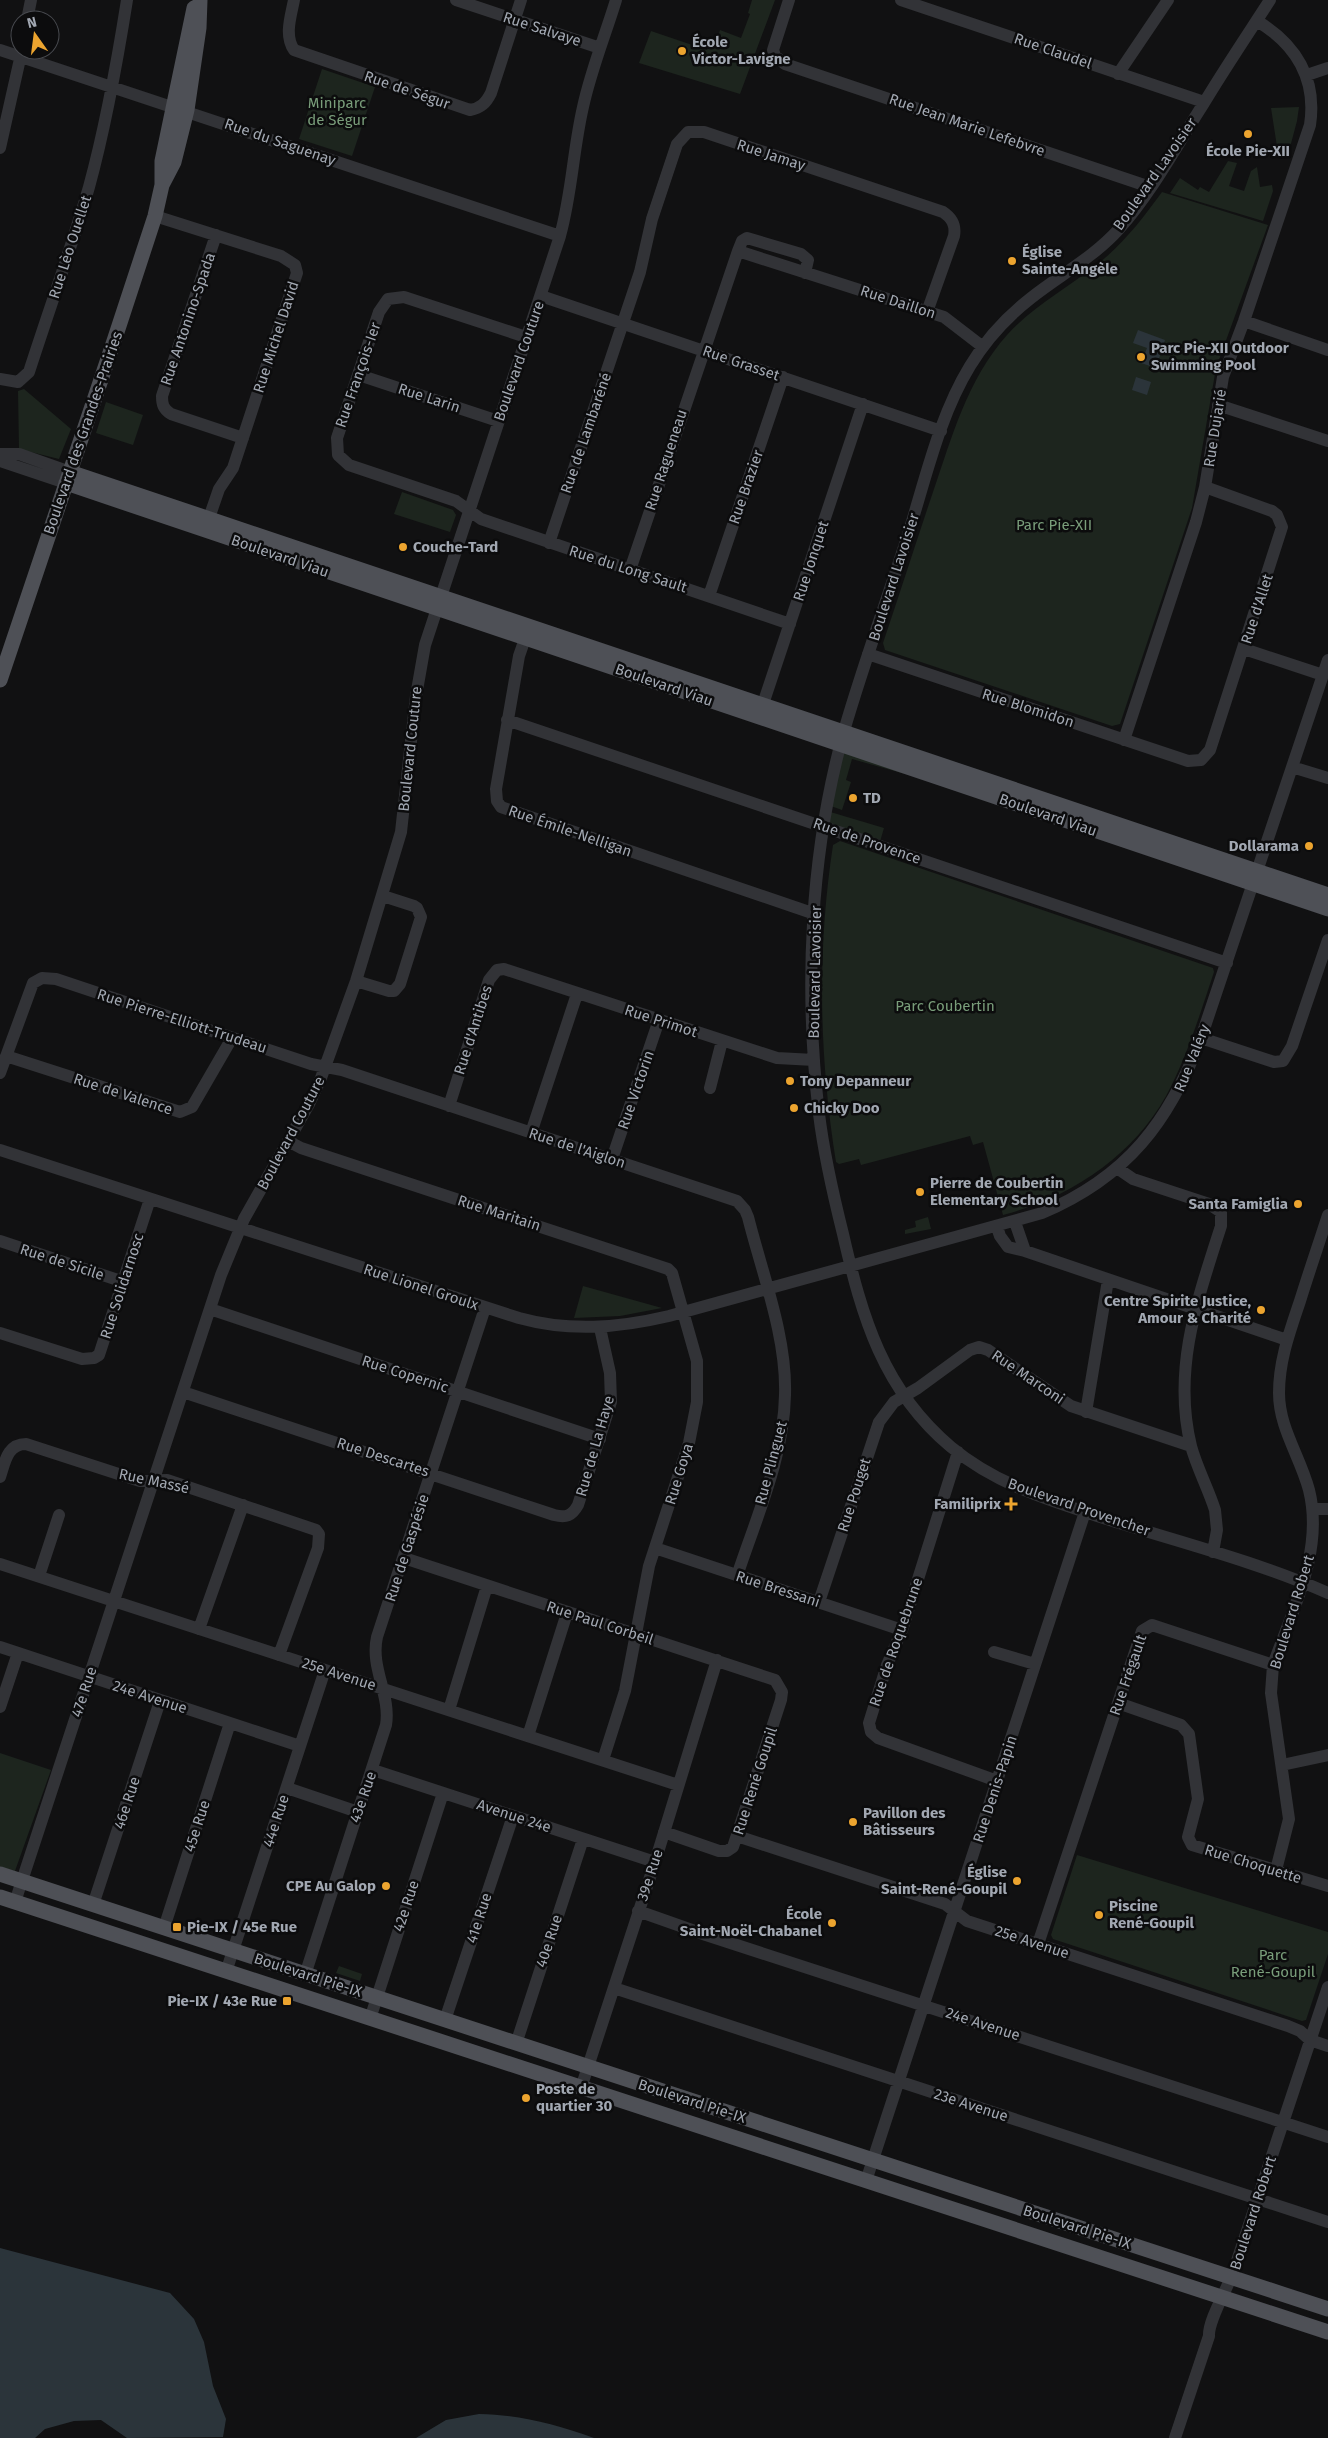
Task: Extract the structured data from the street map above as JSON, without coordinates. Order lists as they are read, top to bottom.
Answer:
{
  "streets": {
    "main road": ["Boulevard des Grandes-Prairies", "Boulevard Viau", "Boulevard Pie-IX"],
    "street": [
      "Rue Salvaye",
      "Rue Claudel",
      "Rue de Ségur",
      "Rue Jean Marie Lefebvre",
      "Rue du Saguenay",
      "Rue Jamay",
      "Boulevard Lavoisier",
      "Rue Lèo Ouellet",
      "Rue Daillon",
      "Rue Antonino-Spada",
      "Rue Michel David",
      "Boulevard Couture",
      "Rue Grasset",
      "Rue François-Ier",
      "Rue Larin",
      "Rue Dujarié",
      "Rue de Lambaréné",
      "Rue Ragueneau",
      "Rue Brazier",
      "Rue Jonquet",
      "Rue du Long Sault",
      "Rue d'Allet",
      "Rue Blomidon",
      "Rue Émile-Nelligan",
      "Rue de Provence",
      "Rue Pierre-Elliott-Trudeau",
      "Rue Primot",
      "Rue d'Antibes",
      "Rue Valéry",
      "Rue Victorin",
      "Rue de Valence",
      "Rue de l'Aiglon",
      "Rue Maritain",
      "Rue de Sicile",
      "Rue Solidarnosc",
      "Rue Lionel Groulx",
      "Rue Copernic",
      "Rue Marconi",
      "Rue de La Haye",
      "Rue Descartes",
      "Rue Plinguet",
      "Rue Goya",
      "Rue Massé",
      "Rue Pouget",
      "Boulevard Provencher",
      "Rue de Gaspésie",
      "Rue Bressani",
      "Boulevard Robert",
      "Rue Paul Corbeil",
      "Rue de Roquebrune",
      "25e Avenue",
      "Rue Frégault",
      "47e Rue",
      "24e Avenue",
      "Rue René Goupil",
      "Rue Denis-Papin",
      "43e Rue",
      "46e Rue",
      "Avenue 24e",
      "44e Rue",
      "45e Rue",
      "Rue Choquette",
      "39e Rue",
      "42e Rue",
      "41e Rue",
      "40e Rue",
      "23e Avenue"
    ]
  },
  "crossings": [
    ["Rue Salvaye", "Rue de Ségur"],
    ["Rue Salvaye", "Boulevard Couture"],
    ["Rue Claudel", "Boulevard Lavoisier"],
    ["Rue Jean Marie Lefebvre", "Boulevard Lavoisier"],
    ["Rue du Saguenay", "Rue Lèo Ouellet"],
    ["Rue du Saguenay", "Boulevard Couture"],
    ["Rue du Saguenay", "Boulevard des Grandes-Prairies"],
    ["Rue Jamay", "Rue Daillon"],
    ["Rue Jamay", "Rue Grasset"],
    ["Rue Jamay", "Rue de Lambaréné"],
    ["Boulevard Lavoisier", "Rue Daillon"],
    ["Boulevard Lavoisier", "Rue Grasset"],
    ["Boulevard Lavoisier", "Rue Dujarié"],
    ["Boulevard Lavoisier", "Boulevard Viau"],
    ["Boulevard Lavoisier", "Rue Blomidon"],
    ["Boulevard Lavoisier", "Rue Émile-Nelligan"],
    ["Boulevard Lavoisier", "Rue de Provence"],
    ["Boulevard Lavoisier", "Rue Primot"],
    ["Boulevard Lavoisier", "Rue Valéry"],
    ["Boulevard Lavoisier", "Rue Lionel Groulx"],
    ["Boulevard Lavoisier", "Boulevard Provencher"],
    ["Rue Daillon", "Rue Grasset"],
    ["Rue Daillon", "Rue Ragueneau"],
    ["Rue Antonino-Spada", "Rue Michel David"],
    ["Rue Michel David", "Boulevard des Grandes-Prairies"],
    ["Rue Michel David", "Boulevard Viau"],
    ["Boulevard Couture", "Rue Grasset"],
    ["Boulevard Couture", "Rue François-Ier"],
    ["Boulevard Couture", "Rue Larin"],
    ["Boulevard Couture", "Boulevard Viau"],
    ["Boulevard Couture", "Rue du Long Sault"],
    ["Boulevard Couture", "Rue Pierre-Elliott-Trudeau"],
    ["Boulevard Couture", "Rue de l'Aiglon"],
    ["Boulevard Couture", "Rue Maritain"],
    ["Boulevard Couture", "Rue Lionel Groulx"],
    ["Boulevard Couture", "Rue Copernic"],
    ["Boulevard Couture", "Rue Descartes"],
    ["Boulevard Couture", "Rue Massé"],
    ["Boulevard Couture", "47e Rue"],
    ["Rue Grasset", "Rue de Lambaréné"],
    ["Rue Grasset", "Rue Ragueneau"],
    ["Rue Grasset", "Rue Brazier"],
    ["Rue Grasset", "Rue Jonquet"],
    ["Rue François-Ier", "Rue Larin"],
    ["Rue François-Ier", "Rue du Long Sault"],
    ["Rue Dujarié", "Rue d'Allet"],
    ["Rue Dujarié", "Rue Blomidon"],
    ["Boulevard des Grandes-Prairies", "Boulevard Viau"],
    ["Rue de Lambaréné", "Rue du Long Sault"],
    ["Rue Ragueneau", "Rue du Long Sault"],
    ["Rue Brazier", "Rue du Long Sault"],
    ["Boulevard Viau", "Rue Jonquet"],
    ["Boulevard Viau", "Rue Émile-Nelligan"],
    ["Boulevard Viau", "Rue Valéry"],
    ["Rue Jonquet", "Rue du Long Sault"],
    ["Rue d'Allet", "Rue Blomidon"],
    ["Rue Émile-Nelligan", "Rue de Provence"],
    ["Rue de Provence", "Rue Valéry"],
    ["Rue Pierre-Elliott-Trudeau", "Rue de Valence"],
    ["Rue Pierre-Elliott-Trudeau", "Rue de l'Aiglon"],
    ["Rue Primot", "Rue d'Antibes"],
    ["Rue Primot", "Rue Victorin"],
    ["Rue d'Antibes", "Rue de l'Aiglon"],
    ["Rue Valéry", "Rue Lionel Groulx"],
    ["Rue Valéry", "Boulevard Provencher"],
    ["Rue Victorin", "Rue de l'Aiglon"],
    ["Rue de l'Aiglon", "Rue Lionel Groulx"],
    ["Rue de l'Aiglon", "Rue Plinguet"],
    ["Rue Maritain", "Rue Lionel Groulx"],
    ["Rue Maritain", "Rue Goya"],
    ["Rue de Sicile", "Rue Solidarnosc"],
    ["Rue Solidarnosc", "Rue Lionel Groulx"],
    ["Rue Lionel Groulx", "Rue de La Haye"],
    ["Rue Lionel Groulx", "Rue Plinguet"],
    ["Rue Lionel Groulx", "Rue Goya"],
    ["Rue Lionel Groulx", "Boulevard Provencher"],
    ["Rue Lionel Groulx", "Rue de Gaspésie"],
    ["Rue Copernic", "Rue de La Haye"],
    ["Rue Copernic", "Rue de Gaspésie"],
    ["Rue Marconi", "Rue Pouget"],
    ["Rue Marconi", "Boulevard Provencher"],
    ["Rue de La Haye", "Rue Descartes"],
    ["Rue Descartes", "Rue de Gaspésie"],
    ["Rue Plinguet", "Rue Bressani"],
    ["Rue Goya", "Rue Bressani"],
    ["Rue Goya", "Rue Paul Corbeil"],
    ["Rue Massé", "25e Avenue"],
    ["Rue Massé", "47e Rue"],
    ["Rue Pouget", "Boulevard Provencher"],
    ["Rue Pouget", "Rue Bressani"],
    ["Boulevard Provencher", "Boulevard Robert"],
    ["Boulevard Provencher", "Rue de Roquebrune"],
    ["Boulevard Provencher", "Rue Denis-Papin"],
    ["Rue de Gaspésie", "Rue Paul Corbeil"],
    ["Rue de Gaspésie", "43e Rue"],
    ["Rue Bressani", "Rue de Roquebrune"],
    ["Boulevard Robert", "25e Avenue"],
    ["Boulevard Robert", "Rue Frégault"],
    ["Boulevard Robert", "24e Avenue"],
    ["Boulevard Robert", "Rue Choquette"],
    ["Boulevard Robert", "Boulevard Pie-IX"],
    ["Boulevard Robert", "23e Avenue"],
    ["Rue Paul Corbeil", "Rue René Goupil"],
    ["Rue Paul Corbeil", "39e Rue"],
    ["Rue de Roquebrune", "Rue Denis-Papin"],
    ["25e Avenue", "Rue Frégault"],
    ["25e Avenue", "47e Rue"],
    ["25e Avenue", "Rue René Goupil"],
    ["25e Avenue", "Rue Denis-Papin"],
    ["25e Avenue", "43e Rue"],
    ["25e Avenue", "44e Rue"],
    ["25e Avenue", "39e Rue"],
    ["Rue Frégault", "Rue Choquette"],
    ["47e Rue", "24e Avenue"],
    ["47e Rue", "Boulevard Pie-IX"],
    ["24e Avenue", "Rue Denis-Papin"],
    ["24e Avenue", "46e Rue"],
    ["24e Avenue", "44e Rue"],
    ["24e Avenue", "45e Rue"],
    ["24e Avenue", "39e Rue"],
    ["Rue René Goupil", "39e Rue"],
    ["Rue Denis-Papin", "Boulevard Pie-IX"],
    ["Rue Denis-Papin", "23e Avenue"],
    ["43e Rue", "Avenue 24e"],
    ["43e Rue", "Boulevard Pie-IX"],
    ["46e Rue", "Boulevard Pie-IX"],
    ["Avenue 24e", "39e Rue"],
    ["Avenue 24e", "42e Rue"],
    ["Avenue 24e", "41e Rue"],
    ["Avenue 24e", "40e Rue"],
    ["44e Rue", "Boulevard Pie-IX"],
    ["45e Rue", "Boulevard Pie-IX"],
    ["39e Rue", "Boulevard Pie-IX"],
    ["39e Rue", "23e Avenue"],
    ["42e Rue", "Boulevard Pie-IX"],
    ["41e Rue", "Boulevard Pie-IX"],
    ["40e Rue", "Boulevard Pie-IX"]
  ],
  "parks": [
    "Miniparc de Ségur",
    "Parc Pie-XII",
    "Parc Coubertin",
    "Parc René-Goupil"
  ],
  "places": {
    "other": [
      "École Victor-Lavigne",
      "École Pie-XII",
      "Église Sainte-Angèle",
      "Parc Pie-XII Outdoor Swimming Pool",
      "Couche-Tard",
      "TD",
      "Dollarama",
      "Tony Depanneur",
      "Chicky Doo",
      "Pierre de Coubertin Elementary School",
      "Santa Famiglia",
      "Centre Spirite Justice, Amour & Charité",
      "Pavillon des Bâtisseurs",
      "Église Saint-René-Goupil",
      "CPE Au Galop",
      "Piscine René-Goupil",
      "École Saint-Noël-Chabanel",
      "Poste de quartier 30"
    ],
    "health": ["Familiprix"],
    "transit": ["Pie-IX / 45e Rue", "Pie-IX / 43e Rue"]
  },
  "north": "top"
}
